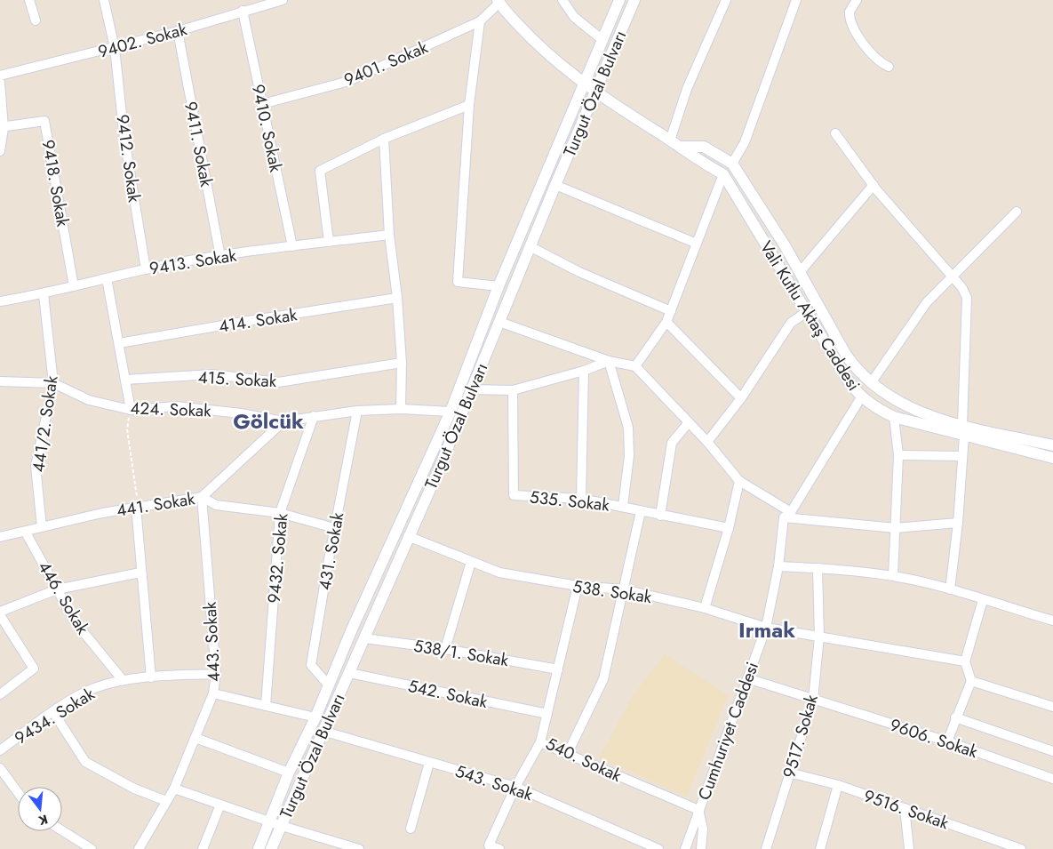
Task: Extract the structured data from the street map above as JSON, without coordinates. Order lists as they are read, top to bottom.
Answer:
{
  "streets": {
    "street": [
      "9402. Sokak",
      "9401. Sokak",
      "Turgut Özal Bulvarı",
      "9410. Sokak",
      "9411. Sokak",
      "9412. Sokak",
      "9418. Sokak",
      "9413. Sokak",
      "Vali Kutlu Aktaş Caddesi",
      "414. Sokak",
      "415. Sokak",
      "424. Sokak",
      "441/2. Sokak",
      "535. Sokak",
      "441. Sokak",
      "431. Sokak",
      "9432. Sokak",
      "538. Sokak",
      "446. Sokak",
      "443. Sokak",
      "538/1. Sokak",
      "542. Sokak",
      "9434. Sokak",
      "Cumhuriyet Caddesi",
      "9517. Sokak",
      "9606. Sokak",
      "540. Sokak",
      "543. Sokak",
      "9516. Sokak"
    ]
  },
  "crossings": [
    ["9402. Sokak", "9410. Sokak"],
    ["9402. Sokak", "9411. Sokak"],
    ["9402. Sokak", "9412. Sokak"],
    ["9401. Sokak", "9410. Sokak"],
    ["Turgut Özal Bulvarı", "424. Sokak"],
    ["Turgut Özal Bulvarı", "431. Sokak"],
    ["Turgut Özal Bulvarı", "538. Sokak"],
    ["Turgut Özal Bulvarı", "538/1. Sokak"],
    ["Turgut Özal Bulvarı", "542. Sokak"],
    ["Turgut Özal Bulvarı", "543. Sokak"],
    ["9410. Sokak", "9413. Sokak"],
    ["9411. Sokak", "9413. Sokak"],
    ["9412. Sokak", "9413. Sokak"],
    ["9418. Sokak", "9413. Sokak"],
    ["9413. Sokak", "441/2. Sokak"],
    ["Vali Kutlu Aktaş Caddesi", "Cumhuriyet Caddesi"],
    ["424. Sokak", "441/2. Sokak"],
    ["424. Sokak", "441. Sokak"],
    ["424. Sokak", "431. Sokak"],
    ["424. Sokak", "9432. Sokak"],
    ["441/2. Sokak", "441. Sokak"],
    ["441. Sokak", "446. Sokak"],
    ["441. Sokak", "443. Sokak"],
    ["538. Sokak", "Cumhuriyet Caddesi"],
    ["538. Sokak", "9517. Sokak"],
    ["538. Sokak", "540. Sokak"],
    ["446. Sokak", "9434. Sokak"],
    ["443. Sokak", "9434. Sokak"],
    ["538/1. Sokak", "540. Sokak"],
    ["542. Sokak", "540. Sokak"],
    ["Cumhuriyet Caddesi", "9606. Sokak"],
    ["Cumhuriyet Caddesi", "540. Sokak"],
    ["9517. Sokak", "9606. Sokak"],
    ["9517. Sokak", "9516. Sokak"]
  ],
  "districts": ["Gölcük", "Irmak"],
  "north": "bottom"
}
